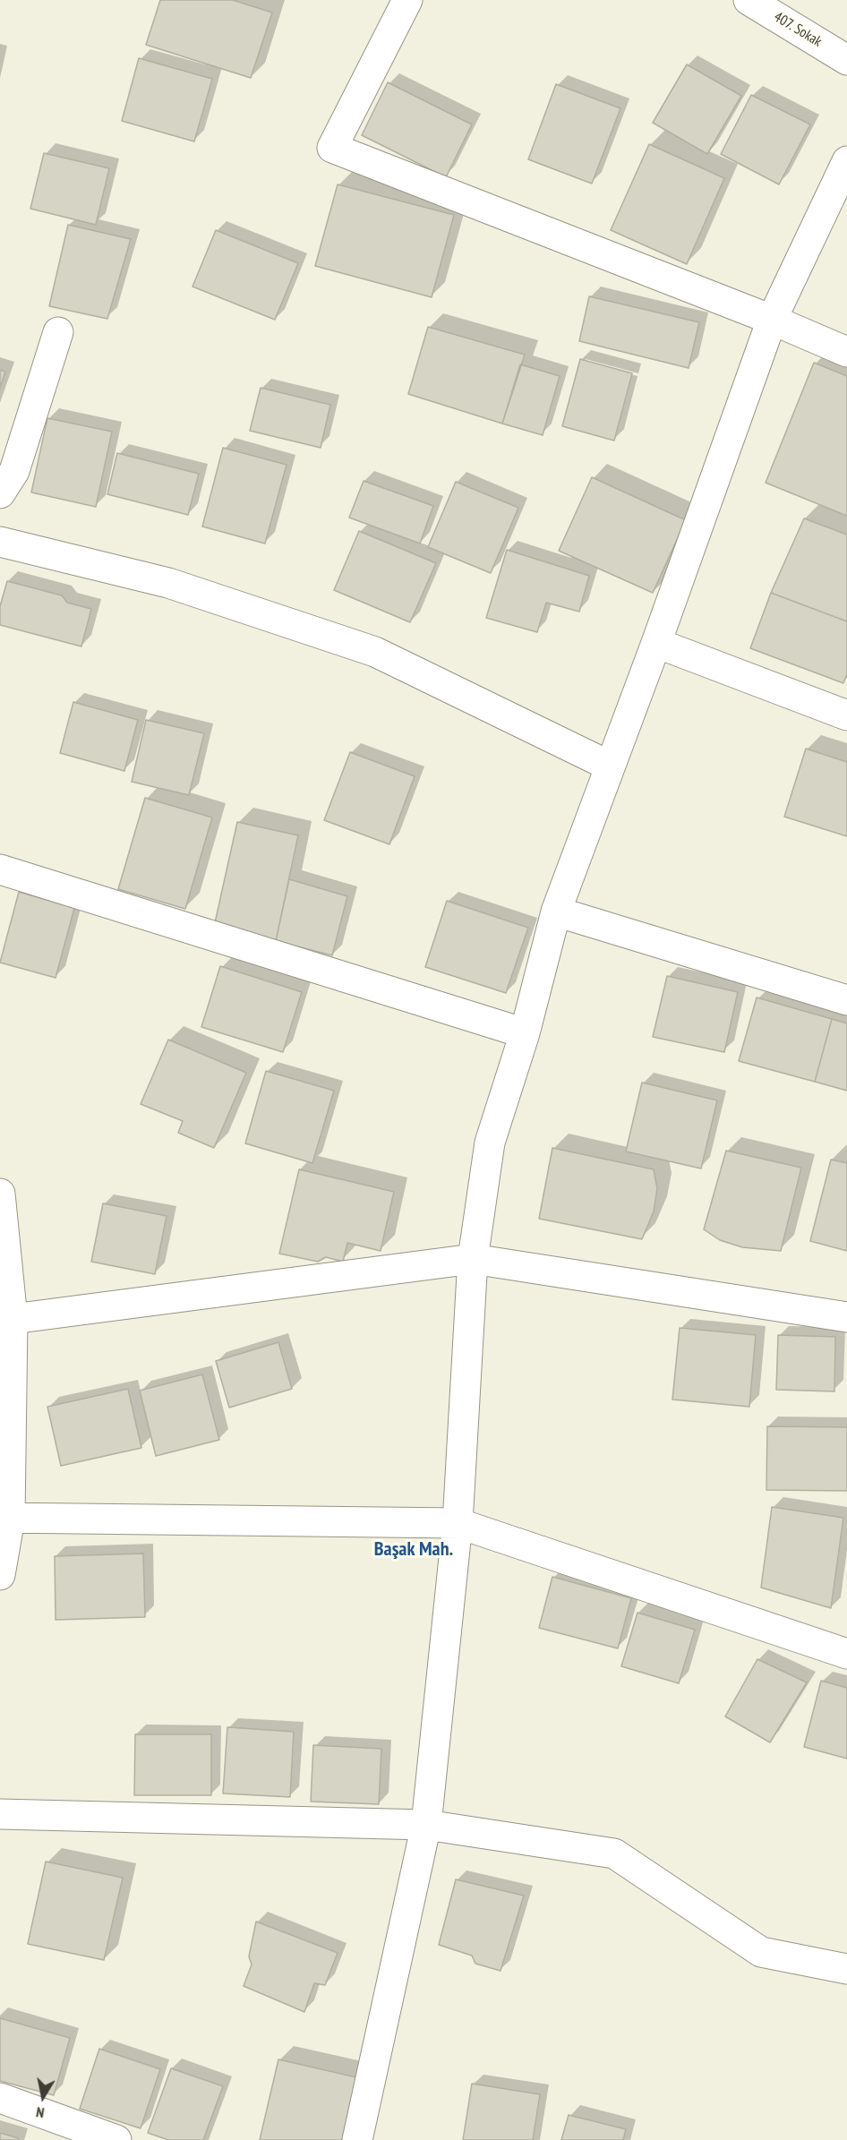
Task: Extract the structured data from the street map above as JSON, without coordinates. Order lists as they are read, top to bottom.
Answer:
{
  "streets": {
    "street": ["407. Sokak"]
  },
  "districts": ["Başak Mah."],
  "north": "bottom"
}
